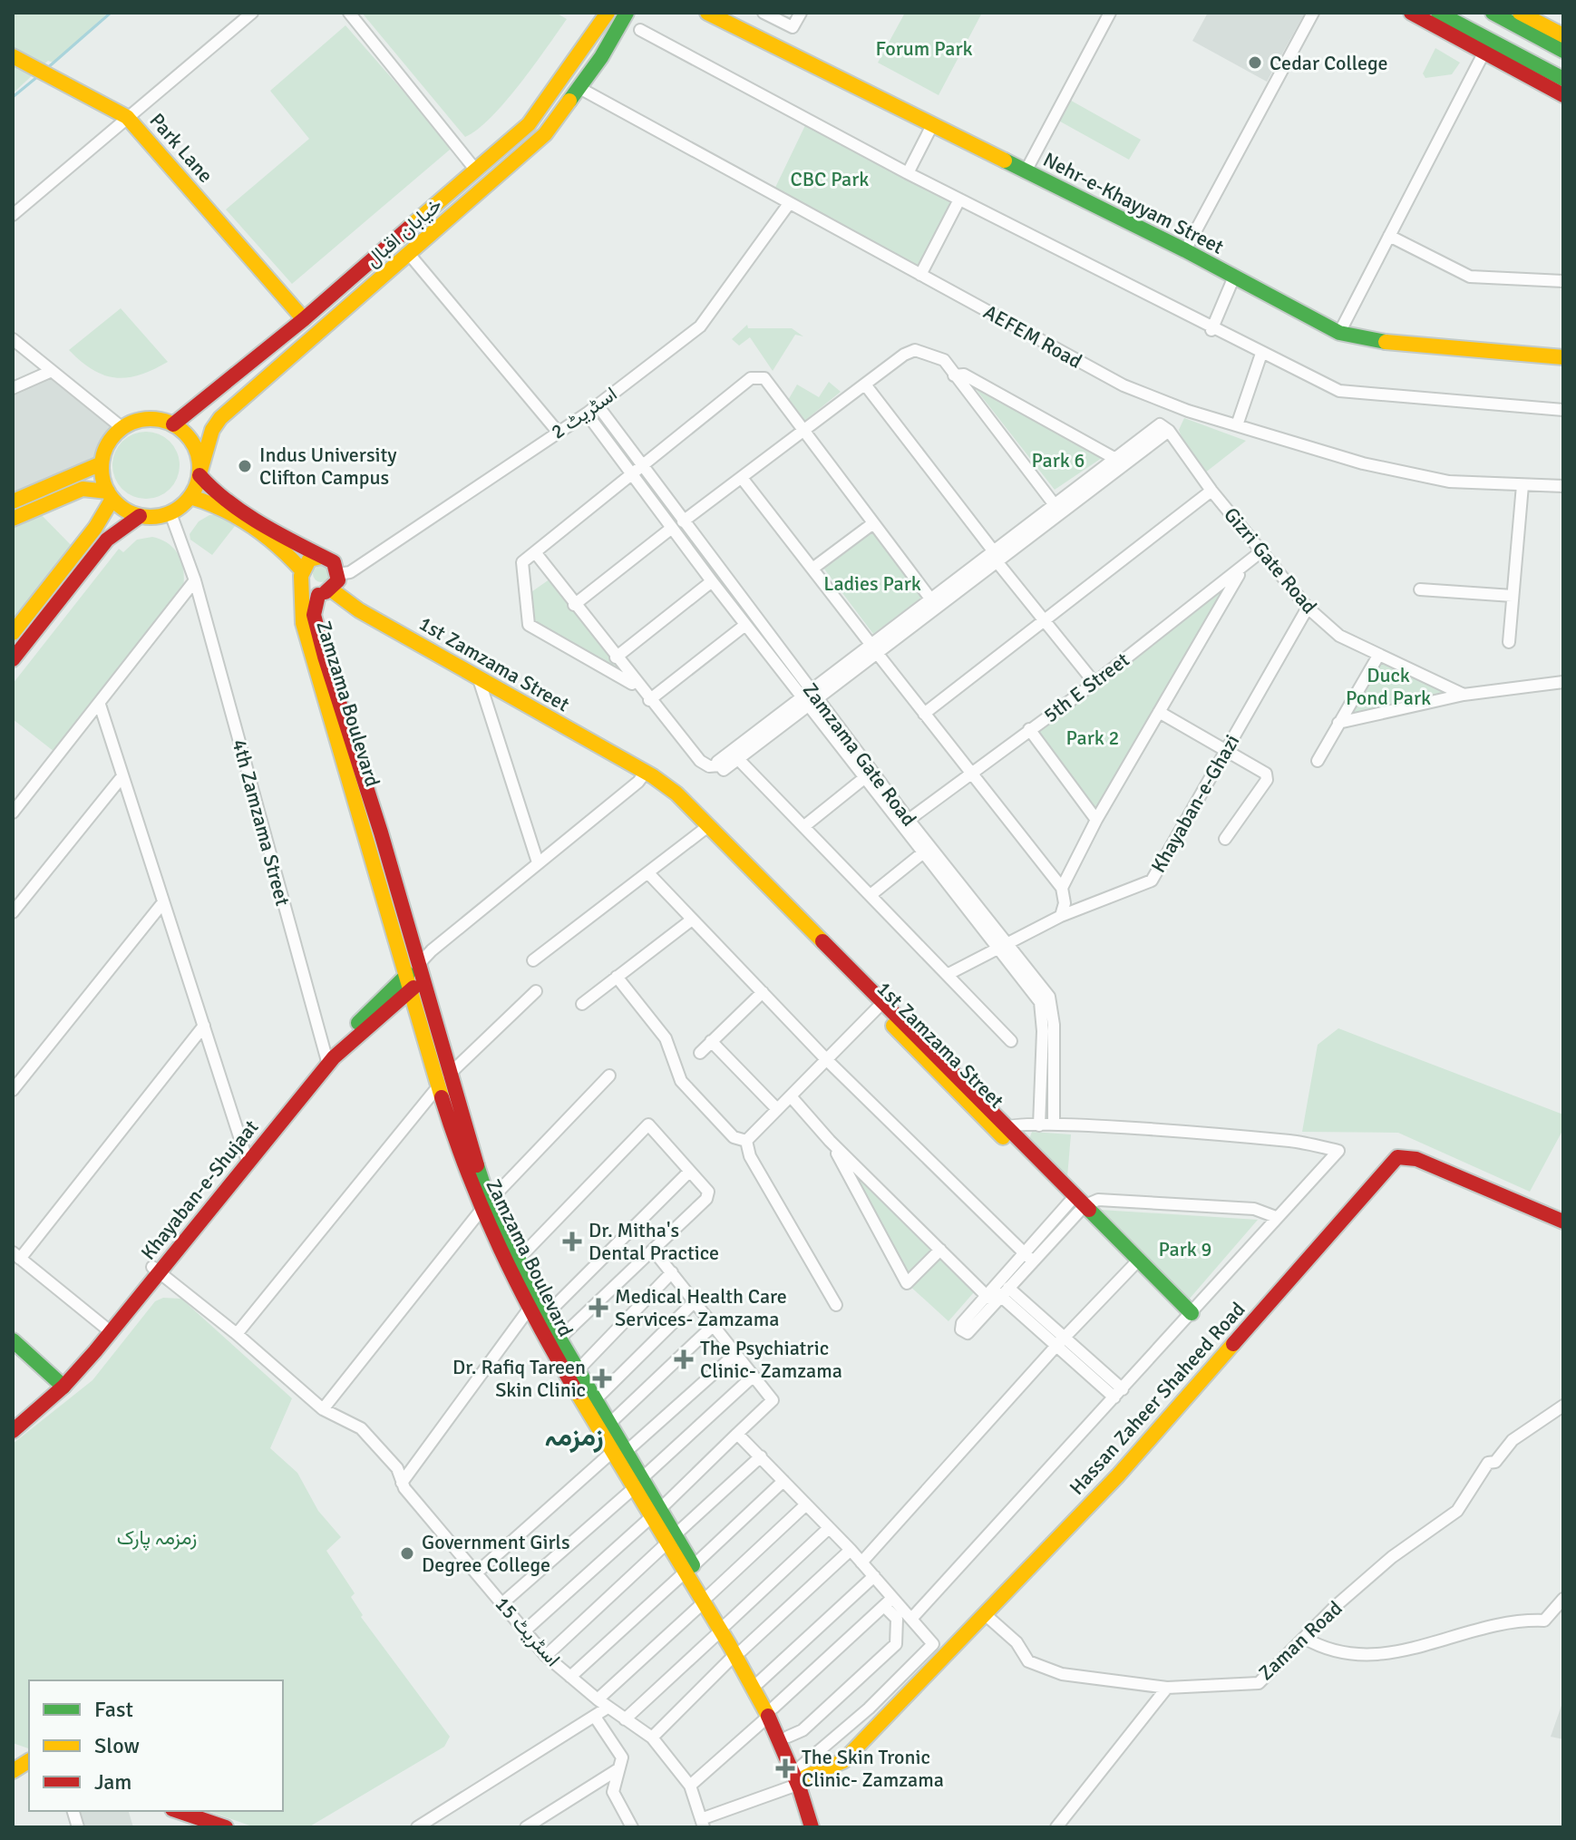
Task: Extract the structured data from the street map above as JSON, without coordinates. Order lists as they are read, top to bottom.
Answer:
{
  "streets": {
    "main road": [
      "Park Lane",
      "Nehr-e-Khayyam Street",
      "خیابان اقبال",
      "1st Zamzama Street",
      "Zamzama Boulevard",
      "Khayaban-e-Shujaat",
      "Hassan Zaheer Shaheed Road"
    ],
    "street": [
      "AEFEM Road",
      "اسٹریٹ 2",
      "Gizri Gate Road",
      "5th E Street",
      "Zamzama Gate Road",
      "Khayaban-e-Ghazi",
      "4th Zamzama Street",
      "اسٹریٹ 15",
      "Zaman Road"
    ]
  },
  "crossings": [
    ["Park Lane", "خیابان اقبال"],
    ["خیابان اقبال", "AEFEM Road"],
    ["خیابان اقبال", "4th Zamzama Street"],
    ["AEFEM Road", "اسٹریٹ 2"],
    ["اسٹریٹ 2", "1st Zamzama Street"],
    ["اسٹریٹ 2", "Zamzama Boulevard"],
    ["اسٹریٹ 2", "Zamzama Gate Road"],
    ["Gizri Gate Road", "5th E Street"],
    ["Gizri Gate Road", "Khayaban-e-Ghazi"],
    ["1st Zamzama Street", "Zamzama Boulevard"],
    ["5th E Street", "Zamzama Gate Road"],
    ["Zamzama Boulevard", "Khayaban-e-Shujaat"],
    ["Zamzama Boulevard", "Hassan Zaheer Shaheed Road"],
    ["Zamzama Gate Road", "Khayaban-e-Ghazi"],
    ["4th Zamzama Street", "Khayaban-e-Shujaat"],
    ["Khayaban-e-Shujaat", "اسٹریٹ 15"],
    ["Hassan Zaheer Shaheed Road", "Zaman Road"]
  ],
  "districts": ["زمزمہ"],
  "parks": [
    "Forum Park",
    "CBC Park",
    "Park 6",
    "Ladies Park",
    "Duck Pond Park",
    "Park 2",
    "Park 9",
    "زمزمہ پارک"
  ],
  "places": {
    "other": ["Cedar College", "Indus University Clifton Campus", "Government Girls Degree College"],
    "health": [
      "Dr. Mitha's Dental Practice",
      "Medical Health Care Services- Zamzama",
      "The Psychiatric Clinic- Zamzama",
      "Dr. Rafiq Tareen Skin Clinic",
      "The Skin Tronic Clinic- Zamzama"
    ]
  },
  "legend": ["Fast", "Slow", "Jam"]
}
